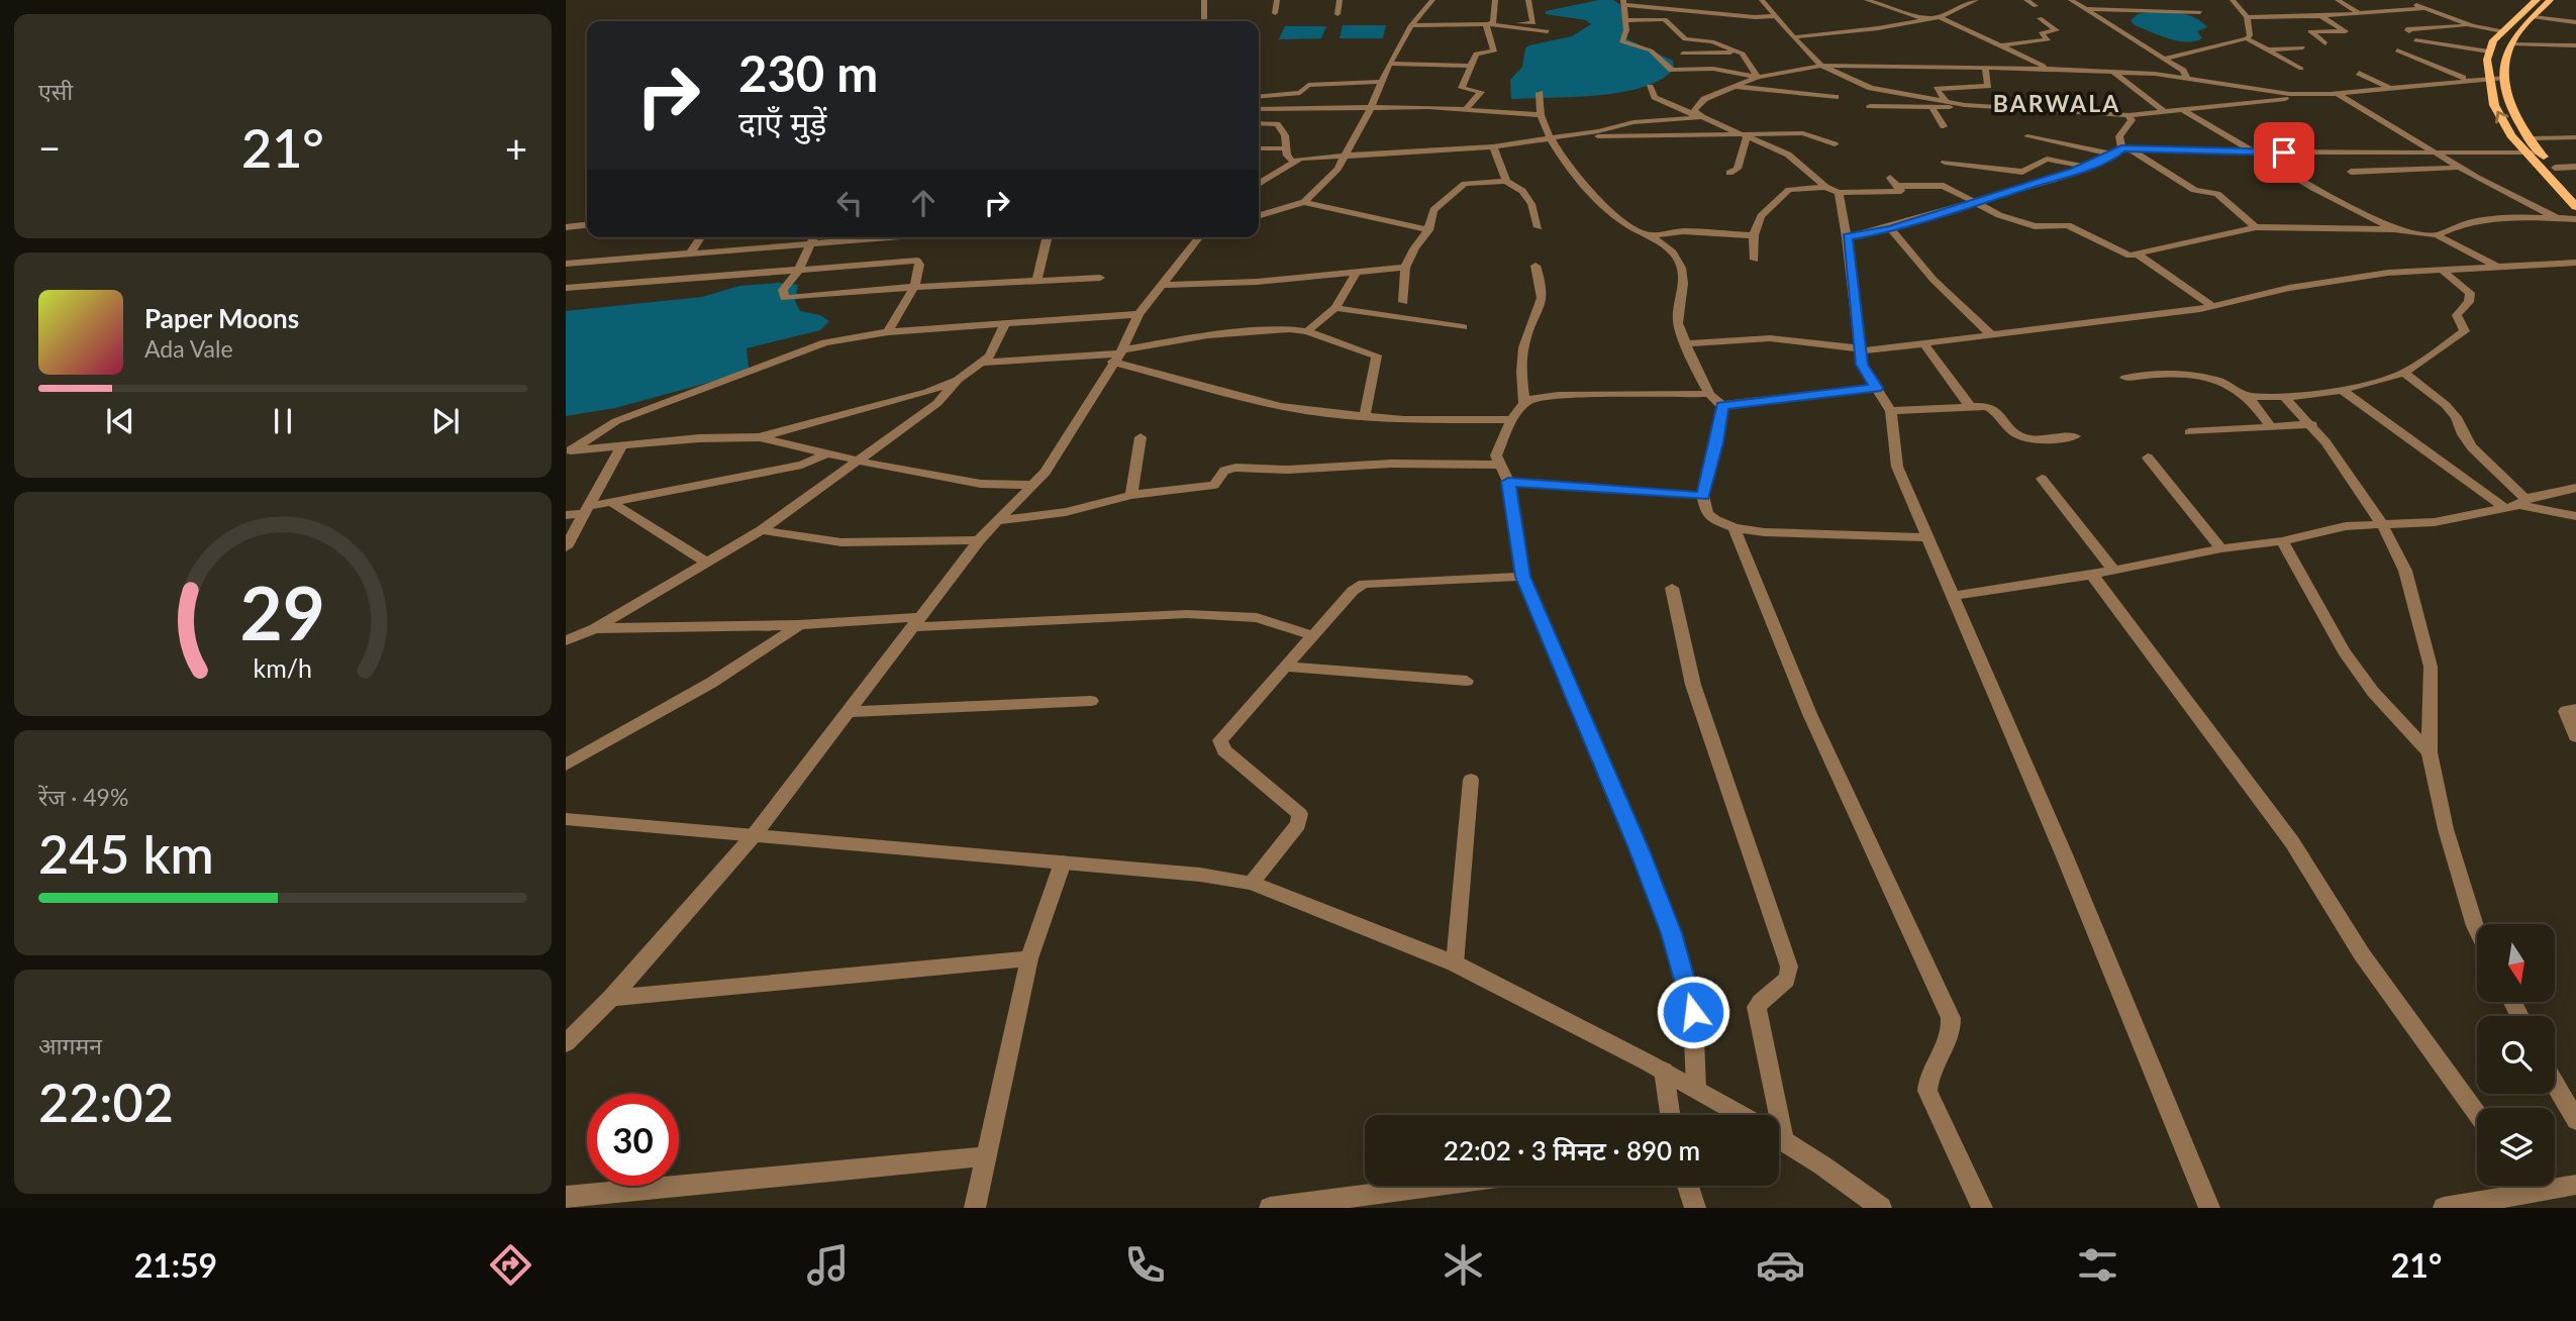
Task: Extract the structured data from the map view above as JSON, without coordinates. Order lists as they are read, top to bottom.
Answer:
{
  "districts": ["BARWALA"],
  "north": "bottom",
  "page": {
    "tile": [
      "एसी",
      ["रेंज · 49%", "245 km"],
      ["आगमन", "22:02"]
    ],
    "turn": ["230 m", "दाएँ मुड़ें"],
    "heat": ["−", "21°", "+"],
    "song": ["Paper Moons", "Ada Vale"],
    "limit": "30",
    "trip": "22:02 · 3 मिनट · 890 m",
    "tabs": ["21:59", "21°"],
    "gauge": ["29", "km/h"]
  }
}
